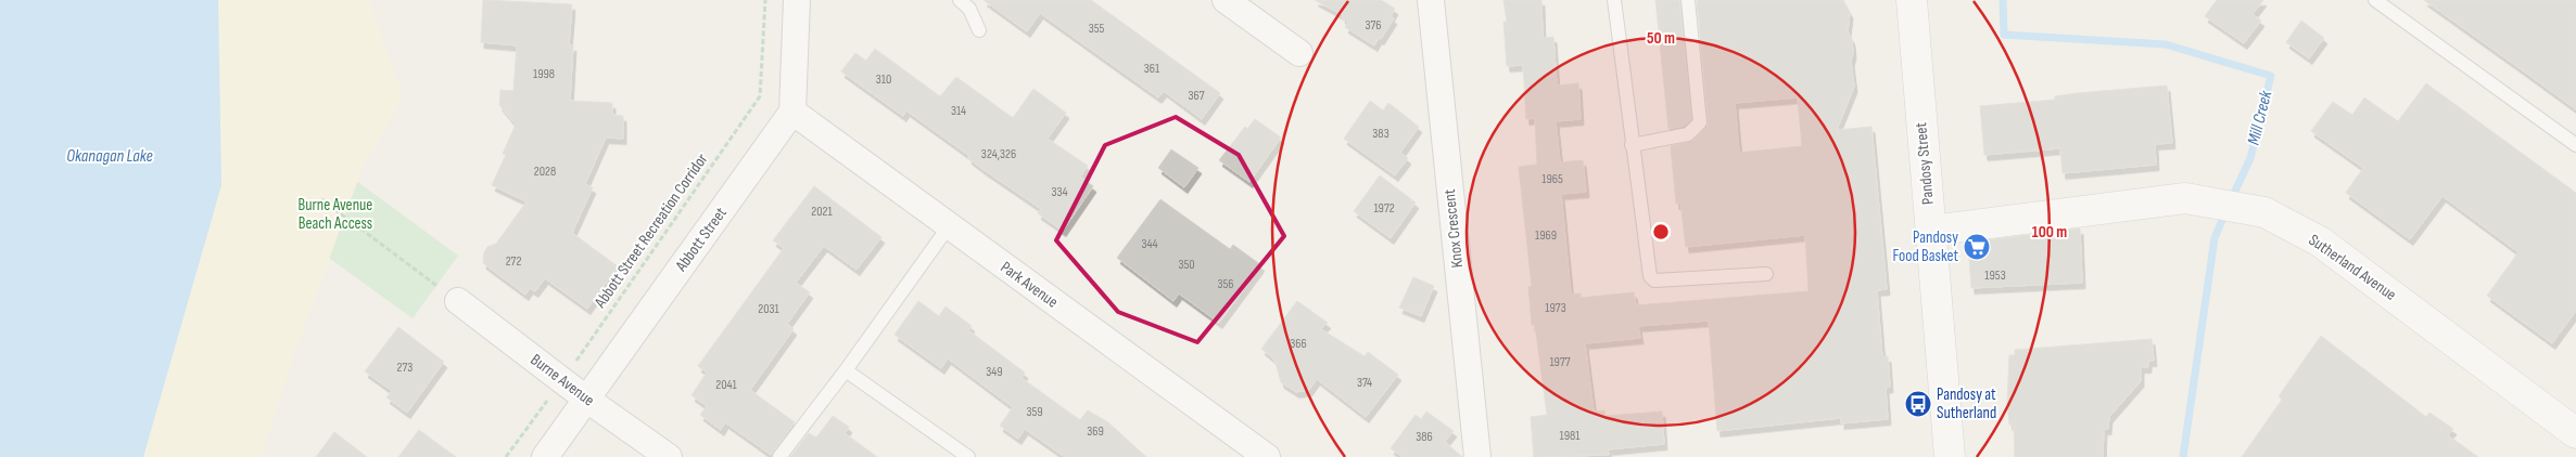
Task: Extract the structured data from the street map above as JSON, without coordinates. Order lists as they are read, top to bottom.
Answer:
{
  "streets": {
    "street": [
      "Pandosy Street",
      "Knox Crescent",
      "Abbott Street",
      "Sutherland Avenue",
      "Park Avenue",
      "Burne Avenue"
    ],
    "path": ["Abbott Street Recreation Corridor"]
  },
  "crossings": [
    ["Pandosy Street", "Sutherland Avenue"],
    ["Abbott Street Recreation Corridor", "Burne Avenue"],
    ["Abbott Street", "Park Avenue"],
    ["Abbott Street", "Burne Avenue"]
  ],
  "water": ["Mill Creek", "Okanagan Lake"],
  "parks": ["Burne Avenue Beach Access"],
  "places": {
    "supermarket": ["Pandosy Food Basket"],
    "bus stop": ["Pandosy at Sutherland"]
  },
  "house_numbers": [
    "376",
    "355",
    "361",
    "1998",
    "310",
    "367",
    "314",
    "383",
    "324,326",
    "2028",
    "1965",
    "334",
    "1972",
    "2021",
    "1969",
    "344",
    "272",
    "350",
    "1953",
    "356",
    "1973",
    "2031",
    "366",
    "1977",
    "273",
    "349",
    "374",
    "2041",
    "359",
    "369",
    "1981",
    "386"
  ],
  "rings": ["50 m", "100 m"]
}
